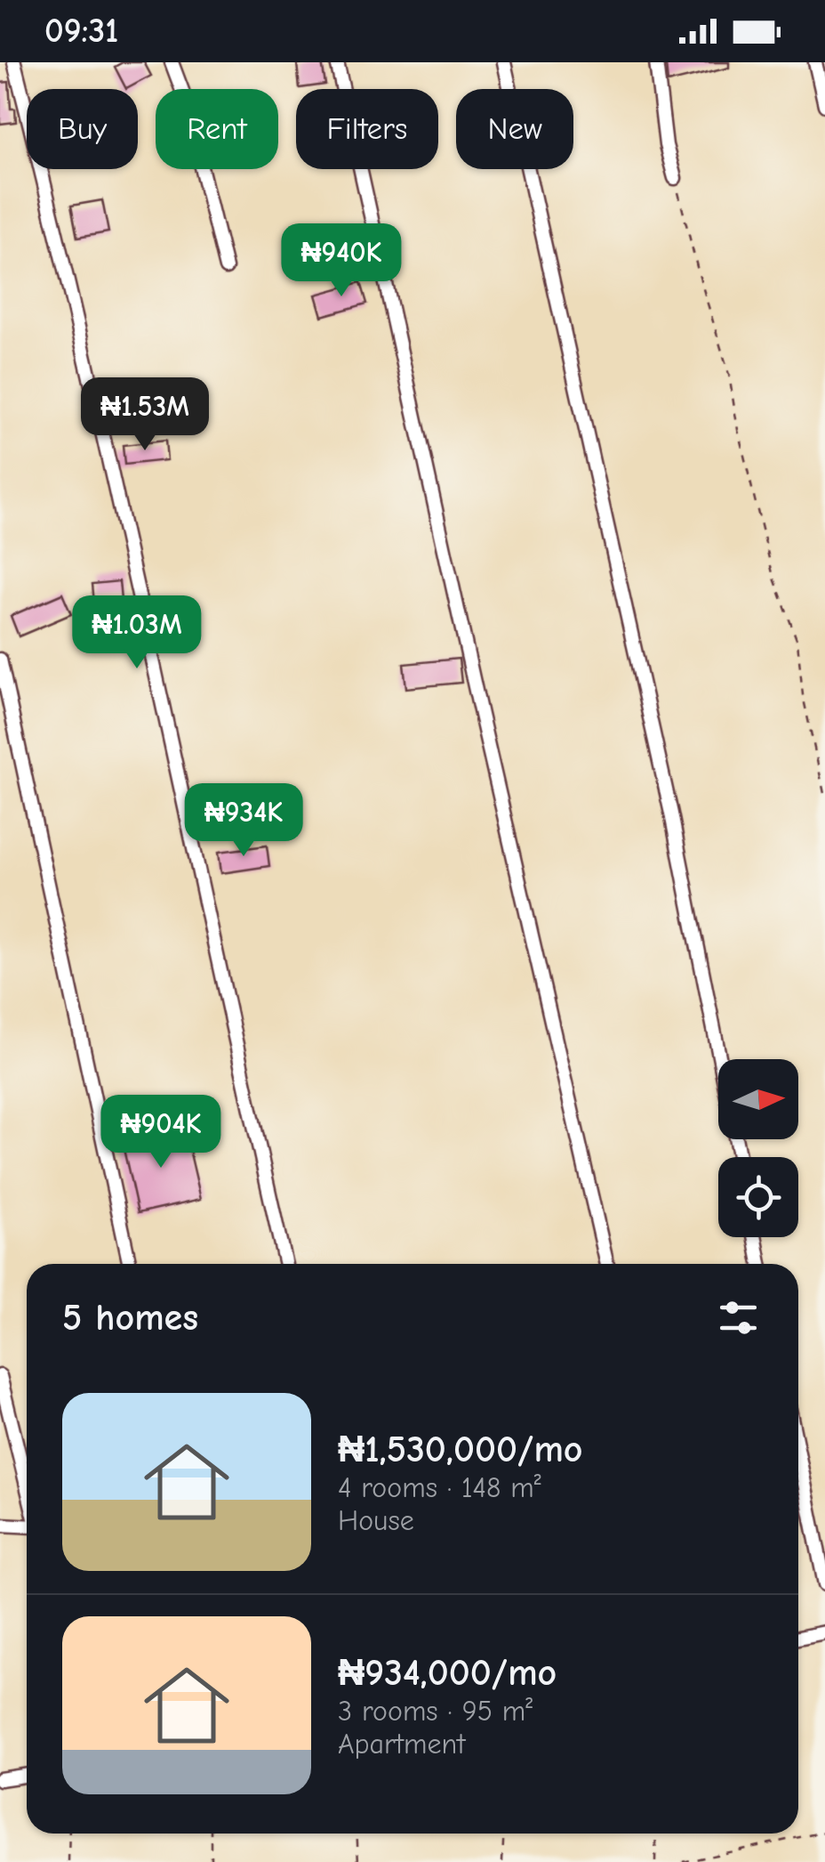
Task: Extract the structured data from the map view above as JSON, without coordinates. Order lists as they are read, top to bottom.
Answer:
{
  "north": "right",
  "page": {
    "status": "09:31",
    "chip": [
      "Buy",
      "Rent",
      "Filters",
      "New"
    ],
    "price": [
      "₦940K",
      "₦1.53M",
      "₦1.03M",
      "₦934K",
      "₦904K"
    ],
    "heading": "5 homes",
    "list": [
      {
        "name": "₦1,530,000/mo",
        "note": "4 rooms · 148 m² · House"
      },
      {
        "name": "₦934,000/mo",
        "note": "3 rooms · 95 m² · Apartment"
      }
    ]
  }
}
